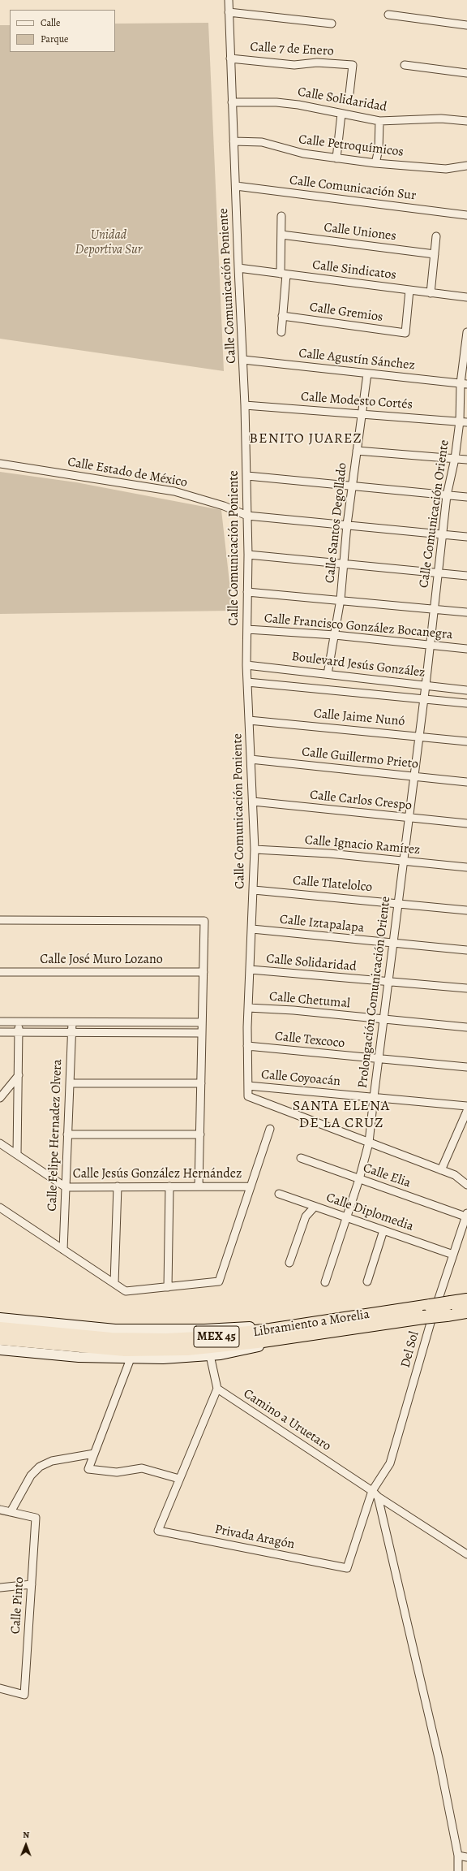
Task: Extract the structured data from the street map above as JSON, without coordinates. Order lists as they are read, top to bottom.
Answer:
{
  "streets": {
    "highway": ["Libramiento a Morelia", "MEX 45"],
    "street": [
      "Calle 7 de Enero",
      "Calle Solidaridad",
      "Calle Petroquímicos",
      "Calle Comunicación Sur",
      "Calle Uniones",
      "Calle Sindicatos",
      "Calle Comunicación Poniente",
      "Calle Gremios",
      "Calle Agustín Sánchez",
      "Calle Modesto Cortés",
      "Calle Estado de México",
      "Calle Comunicación Oriente",
      "Calle Santos Degollado",
      "Calle Francisco González Bocanegra",
      "Boulevard Jesús González",
      "Calle Jaime Nunó",
      "Calle Guillermo Prieto",
      "Calle Carlos Crespo",
      "Calle Ignacio Ramírez",
      "Calle Tlatelolco",
      "Calle Iztapalapa",
      "Calle José Muro Lozano",
      "Prolongación Comunicación Oriente",
      "Calle Chetumal",
      "Calle Texcoco",
      "Calle Coyoacán",
      "Calle Felipe Hernadez Olvera",
      "Calle Jesús González Hernández",
      "Calle Elia",
      "Calle Diplomedia",
      "Del Sol",
      "Camino a Uruetaro",
      "Privada Aragón",
      "Calle Pinto"
    ]
  },
  "crossings": [
    ["Calle 7 de Enero", "Calle Comunicación Poniente"],
    ["Calle Solidaridad", "Calle Comunicación Poniente"],
    ["Calle Solidaridad", "Prolongación Comunicación Oriente"],
    ["Calle Petroquímicos", "Calle Comunicación Poniente"],
    ["Calle Comunicación Sur", "Calle Comunicación Poniente"],
    ["Calle Sindicatos", "Calle Comunicación Poniente"],
    ["Calle Sindicatos", "Calle Gremios"],
    ["Calle Comunicación Poniente", "Calle Agustín Sánchez"],
    ["Calle Comunicación Poniente", "Calle Modesto Cortés"],
    ["Calle Comunicación Poniente", "Calle Estado de México"],
    ["Calle Comunicación Poniente", "Calle Francisco González Bocanegra"],
    ["Calle Comunicación Poniente", "Boulevard Jesús González"],
    ["Calle Comunicación Poniente", "Calle Jaime Nunó"],
    ["Calle Comunicación Poniente", "Calle Guillermo Prieto"],
    ["Calle Comunicación Poniente", "Calle Carlos Crespo"],
    ["Calle Comunicación Poniente", "Calle Ignacio Ramírez"],
    ["Calle Comunicación Poniente", "Calle Tlatelolco"],
    ["Calle Comunicación Poniente", "Calle Iztapalapa"],
    ["Calle Comunicación Poniente", "Prolongación Comunicación Oriente"],
    ["Calle Comunicación Poniente", "Calle Chetumal"],
    ["Calle Comunicación Poniente", "Calle Texcoco"],
    ["Calle Comunicación Poniente", "Calle Coyoacán"],
    ["Calle Agustín Sánchez", "Calle Comunicación Oriente"],
    ["Calle Agustín Sánchez", "Calle Santos Degollado"],
    ["Calle Modesto Cortés", "Calle Comunicación Oriente"],
    ["Calle Modesto Cortés", "Calle Santos Degollado"],
    ["Calle Estado de México", "Calle Comunicación Oriente"],
    ["Calle Estado de México", "Calle Santos Degollado"],
    ["Calle Comunicación Oriente", "Calle Francisco González Bocanegra"],
    ["Calle Comunicación Oriente", "Boulevard Jesús González"],
    ["Calle Comunicación Oriente", "Prolongación Comunicación Oriente"],
    ["Calle Santos Degollado", "Calle Francisco González Bocanegra"],
    ["Calle Santos Degollado", "Boulevard Jesús González"],
    ["Boulevard Jesús González", "Prolongación Comunicación Oriente"],
    ["Calle Jaime Nunó", "Prolongación Comunicación Oriente"],
    ["Calle Guillermo Prieto", "Prolongación Comunicación Oriente"],
    ["Calle Carlos Crespo", "Prolongación Comunicación Oriente"],
    ["Calle Ignacio Ramírez", "Prolongación Comunicación Oriente"],
    ["Calle Tlatelolco", "Prolongación Comunicación Oriente"],
    ["Calle Iztapalapa", "Prolongación Comunicación Oriente"],
    ["Prolongación Comunicación Oriente", "Calle Chetumal"],
    ["Prolongación Comunicación Oriente", "Calle Texcoco"],
    ["Prolongación Comunicación Oriente", "Calle Coyoacán"],
    ["Prolongación Comunicación Oriente", "Calle Elia"],
    ["Prolongación Comunicación Oriente", "Calle Diplomedia"],
    ["Calle Felipe Hernadez Olvera", "Calle Jesús González Hernández"],
    ["Calle Elia", "Del Sol"],
    ["Calle Diplomedia", "Del Sol"],
    ["Del Sol", "Camino a Uruetaro"],
    ["Del Sol", "Privada Aragón"]
  ],
  "districts": ["BENITO JUAREZ", "SANTA ELENA DE LA CRUZ"],
  "parks": ["Unidad Deportiva Sur"],
  "legend": ["Calle", "Parque"],
  "north": "top"
}
